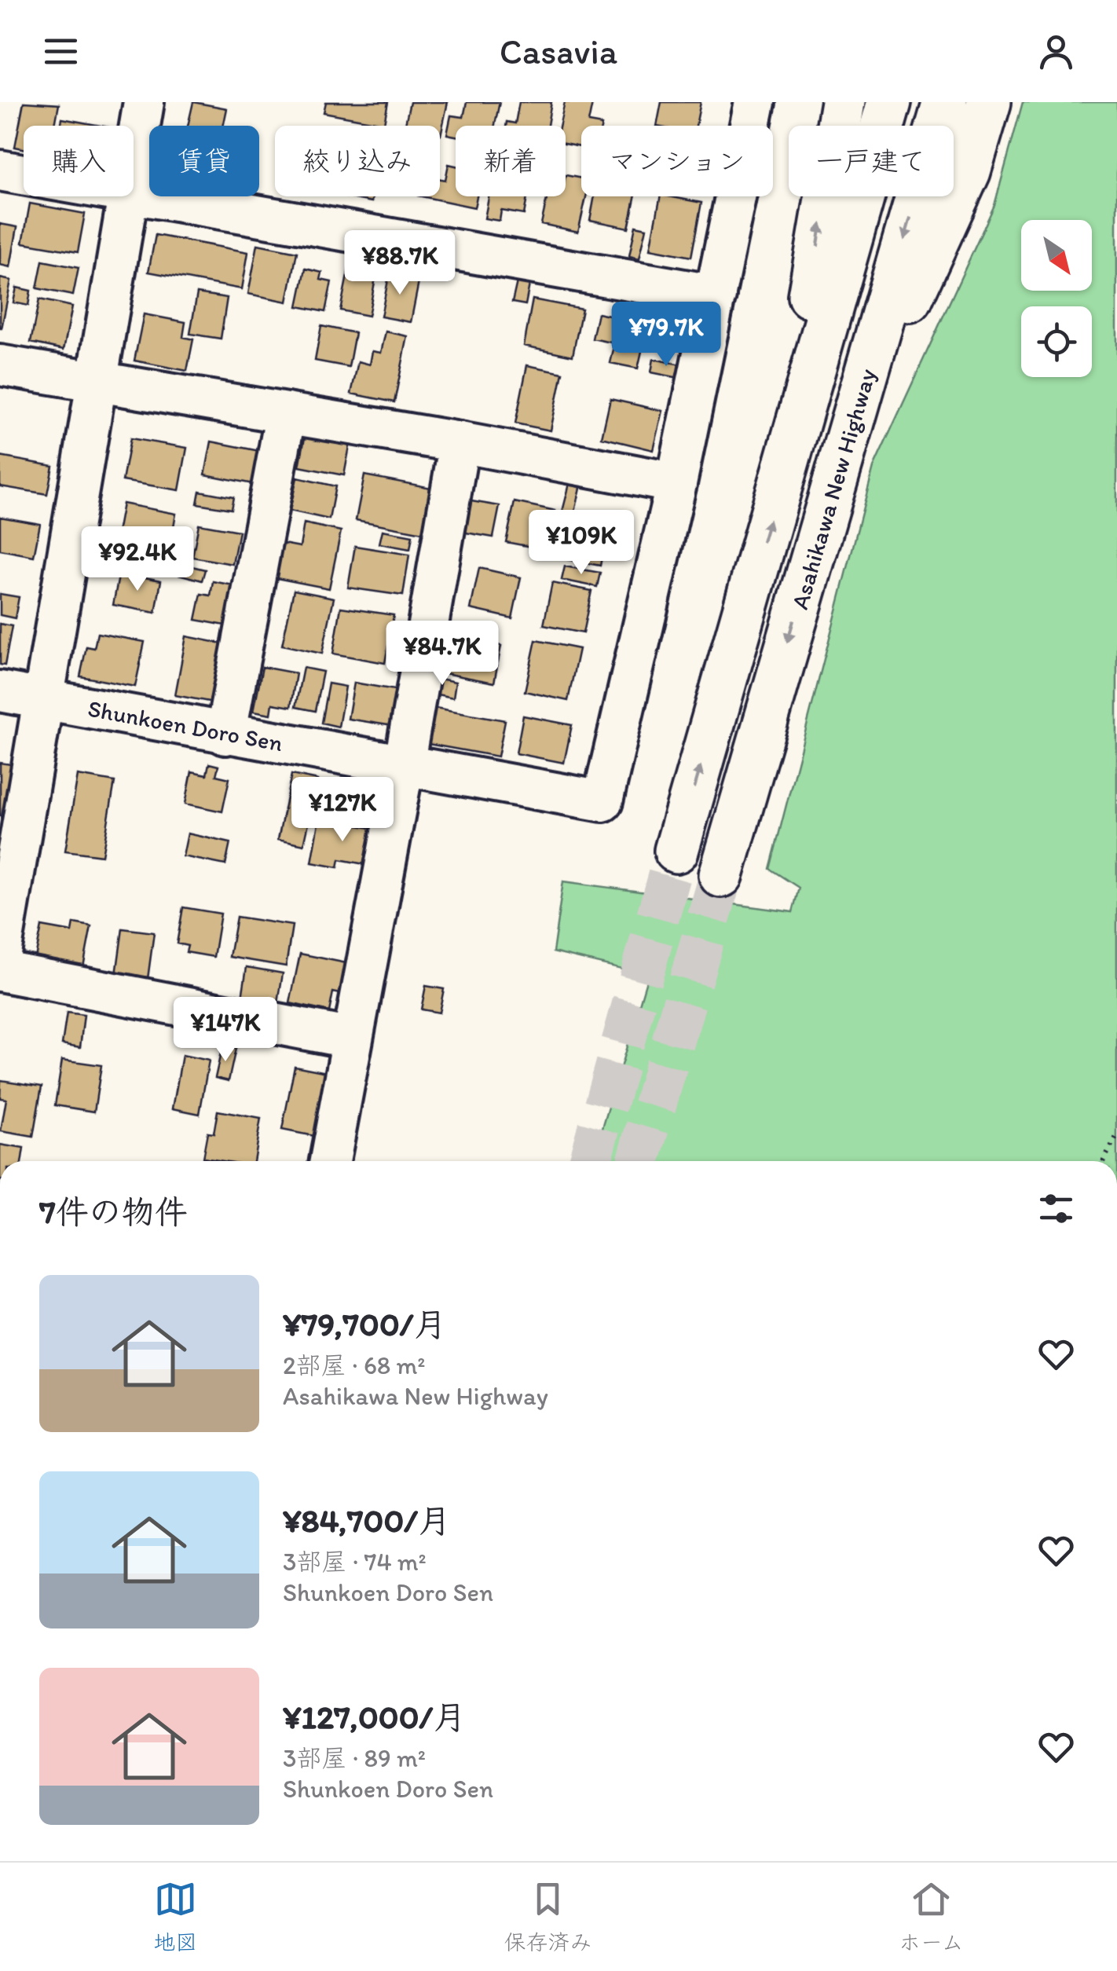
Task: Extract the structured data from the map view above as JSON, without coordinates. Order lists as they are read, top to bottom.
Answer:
{
  "streets": {
    "highway": ["Asahikawa New Highway"],
    "street": ["Shunkoen Doro Sen"]
  },
  "north": "bottom right",
  "page": {
    "header": "Casavia",
    "chip": [
      "購入",
      "賃貸",
      "絞り込み",
      "新着",
      "マンション",
      "一戸建て"
    ],
    "price": [
      "¥88.7K",
      "¥79.7K",
      "¥109K",
      "¥92.4K",
      "¥84.7K",
      "¥127K",
      "¥147K"
    ],
    "heading": "7件の物件",
    "list": [
      {
        "name": "¥79,700/月",
        "note": "2部屋 · 68 m² · Asahikawa New Highway"
      },
      {
        "name": "¥84,700/月",
        "note": "3部屋 · 74 m² · Shunkoen Doro Sen"
      },
      {
        "name": "¥127,000/月",
        "note": "3部屋 · 89 m² · Shunkoen Doro Sen"
      }
    ],
    "tabs": ["地図", "保存済み", "ホーム"]
  }
}
